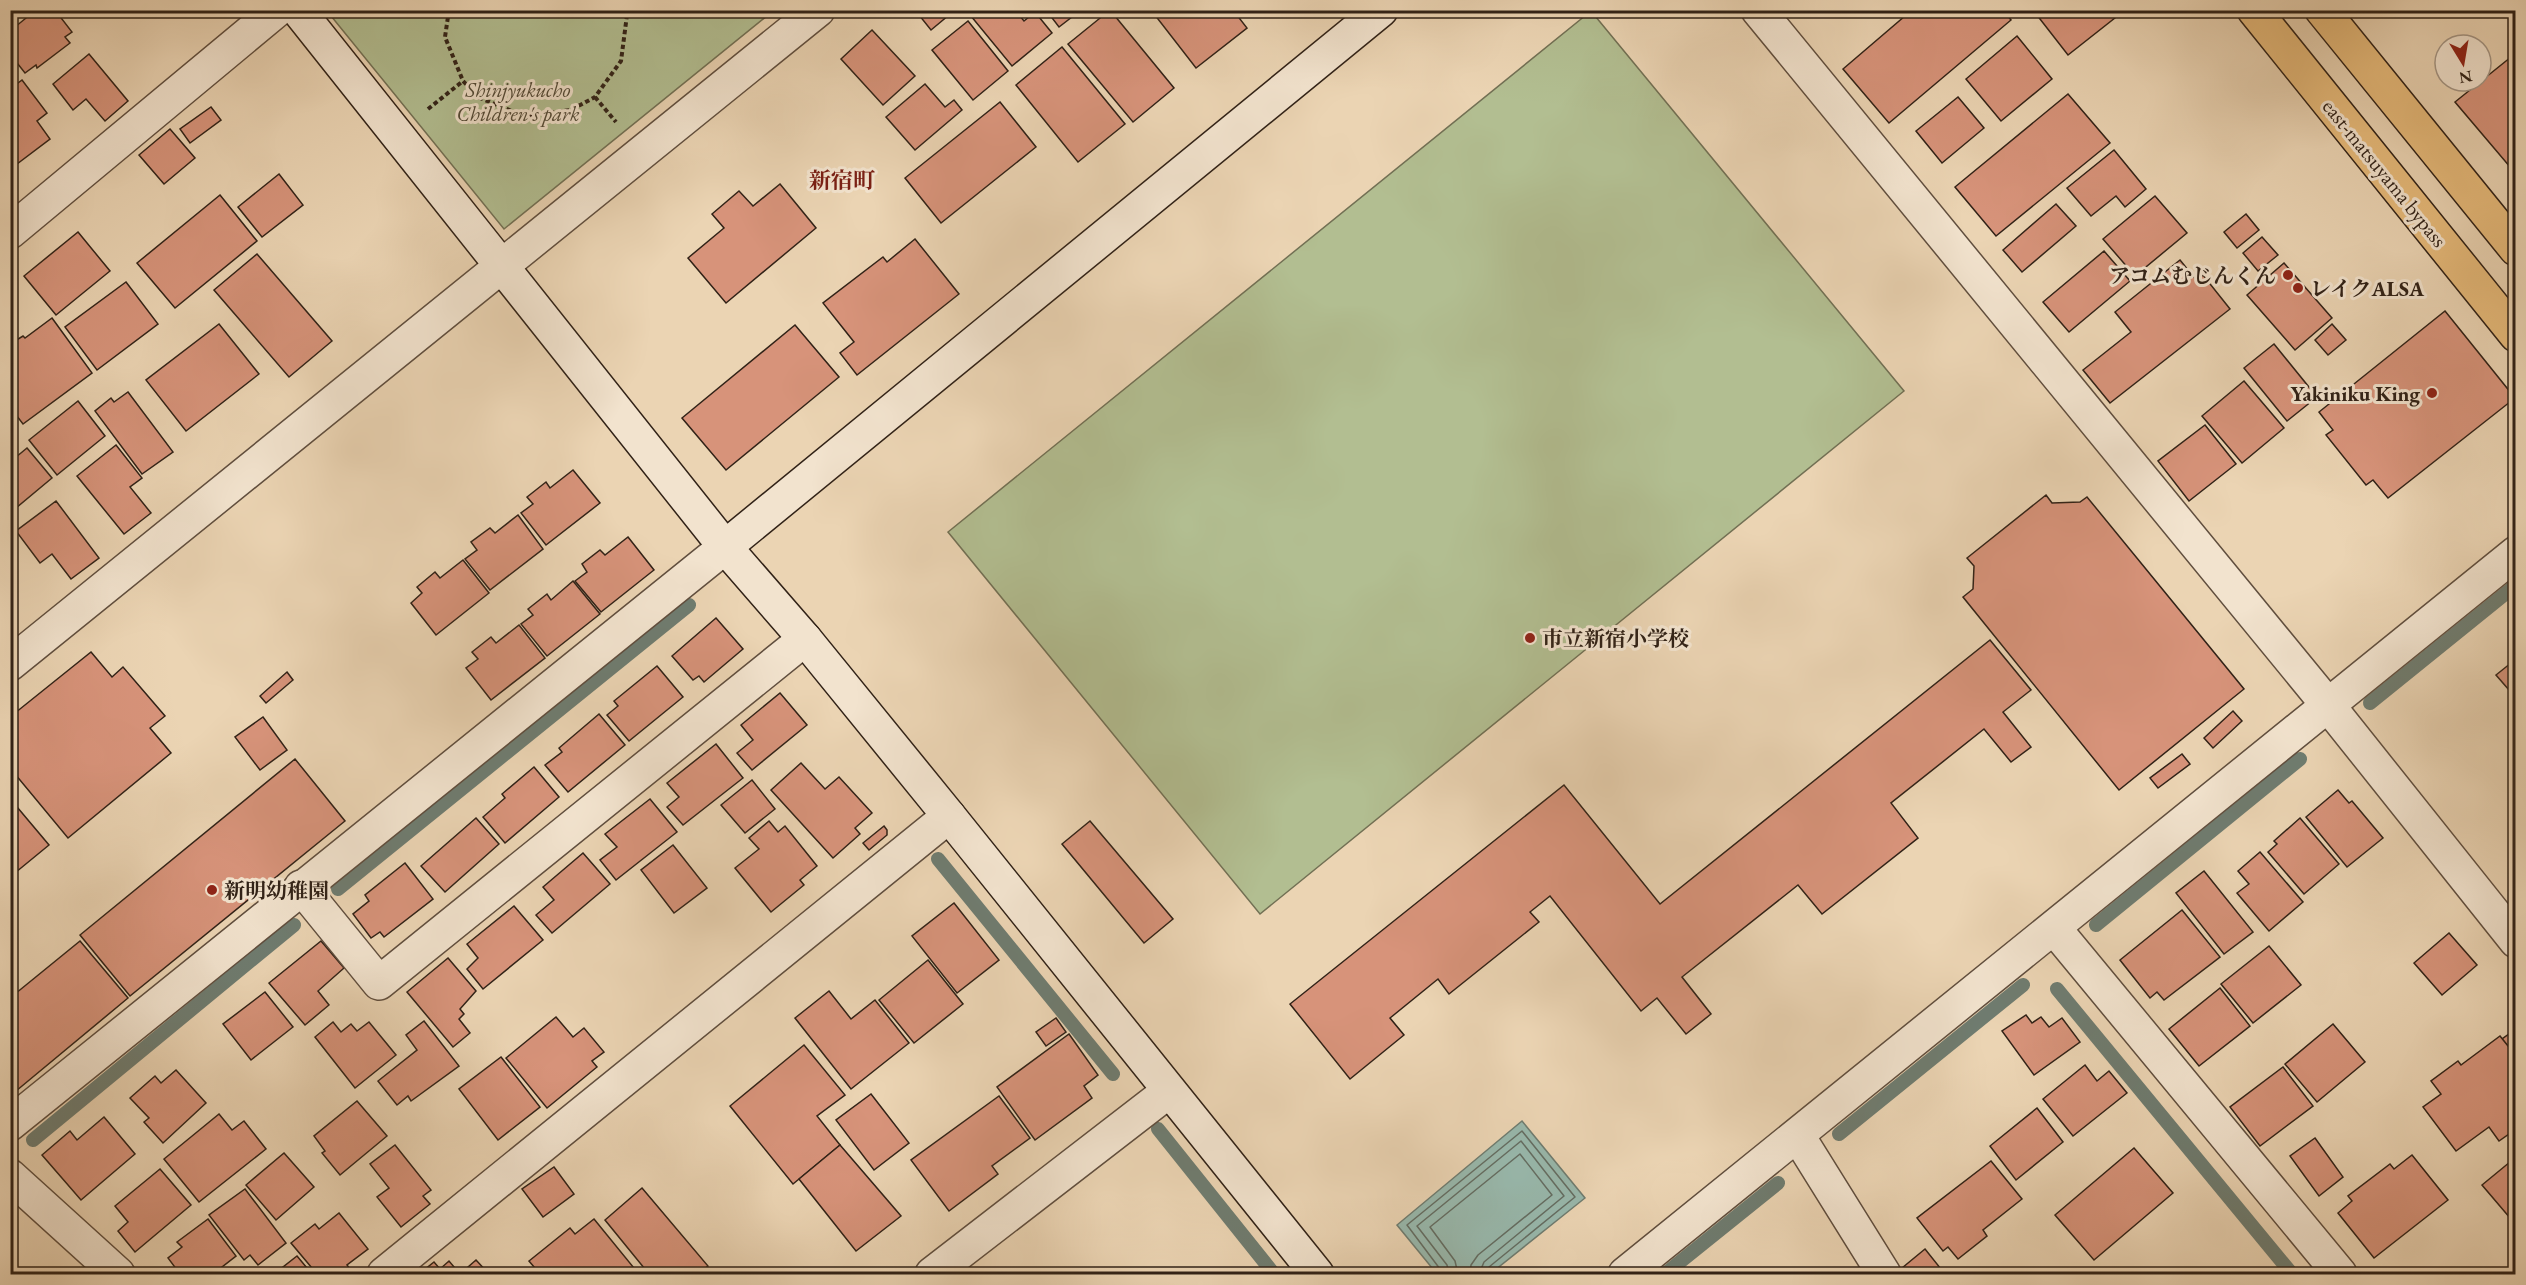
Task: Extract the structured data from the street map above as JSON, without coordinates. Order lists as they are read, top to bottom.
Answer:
{
  "streets": {
    "highway": ["east-matsuyama bypass"]
  },
  "districts": ["新宿町"],
  "parks": ["Shinjyukucho Children's park"],
  "places": [
    "アコムむじんくん",
    "レイクALSA",
    "Yakiniku King",
    "市立新宿小学校",
    "新明幼稚園"
  ],
  "north": "bottom"
}
